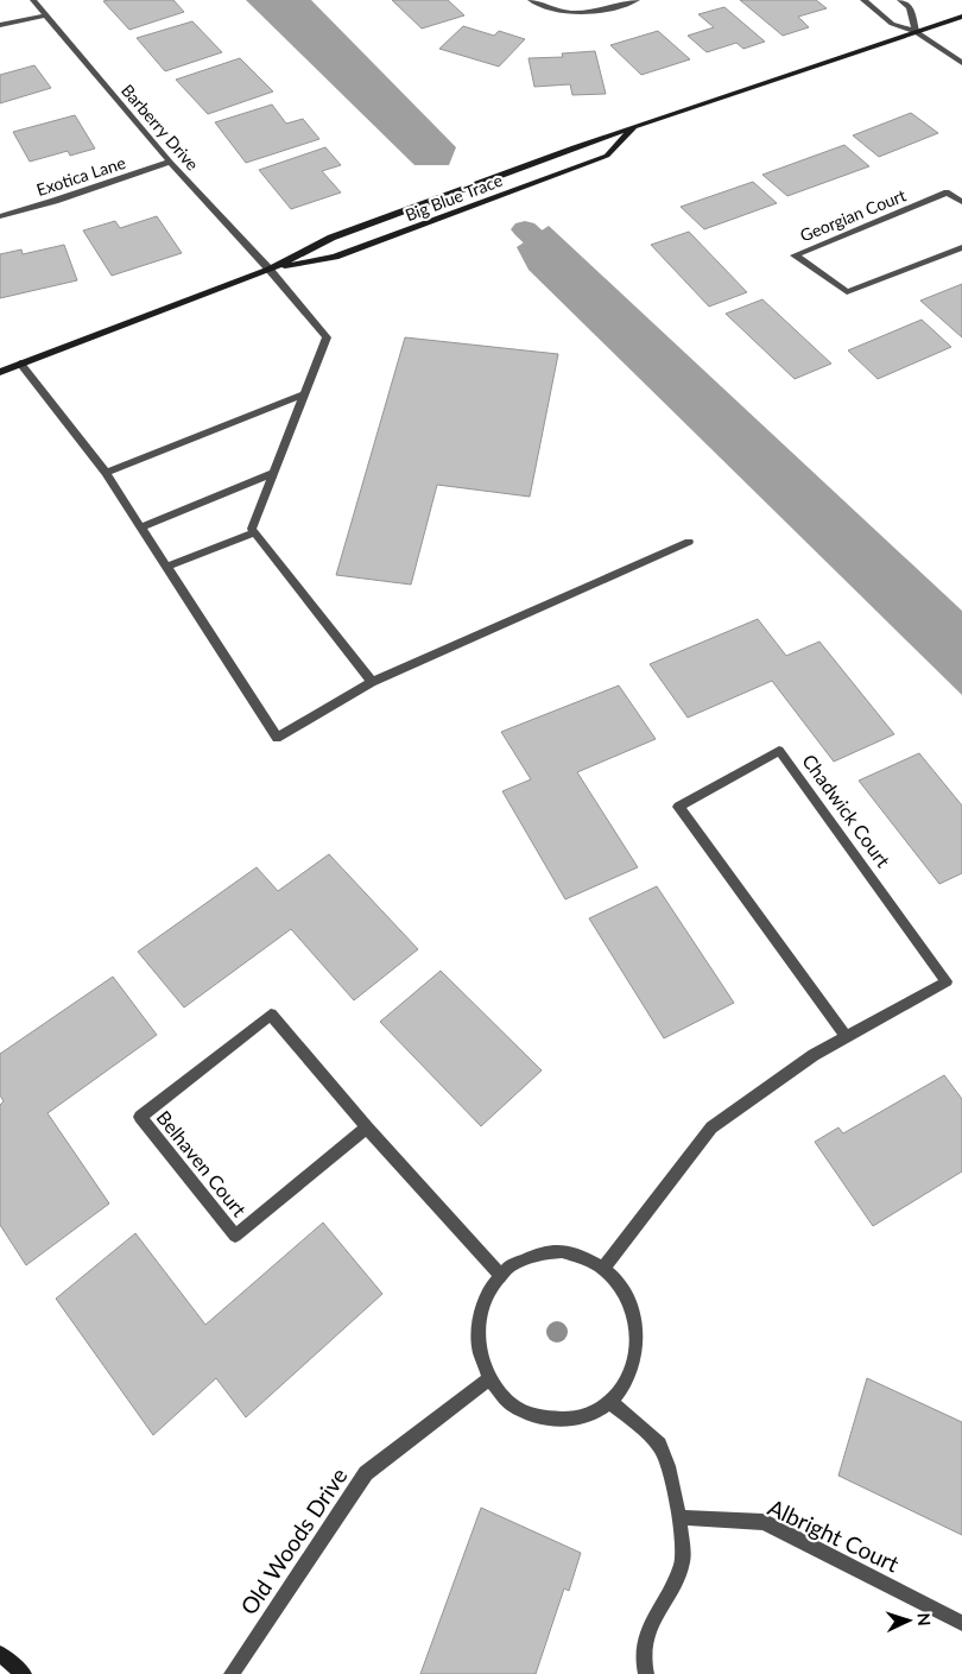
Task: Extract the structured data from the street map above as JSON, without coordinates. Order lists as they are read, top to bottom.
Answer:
{
  "streets": {
    "street": [
      "Barberry Drive",
      "Exotica Lane",
      "Big Blue Trace",
      "Georgian Court",
      "Chadwick Court",
      "Belhaven Court",
      "Albright Court",
      "Old Woods Drive"
    ]
  },
  "crossings": [
    ["Barberry Drive", "Exotica Lane"],
    ["Barberry Drive", "Big Blue Trace"],
    ["Chadwick Court", "Belhaven Court"],
    ["Chadwick Court", "Old Woods Drive"],
    ["Belhaven Court", "Old Woods Drive"]
  ],
  "north": "right"
}
